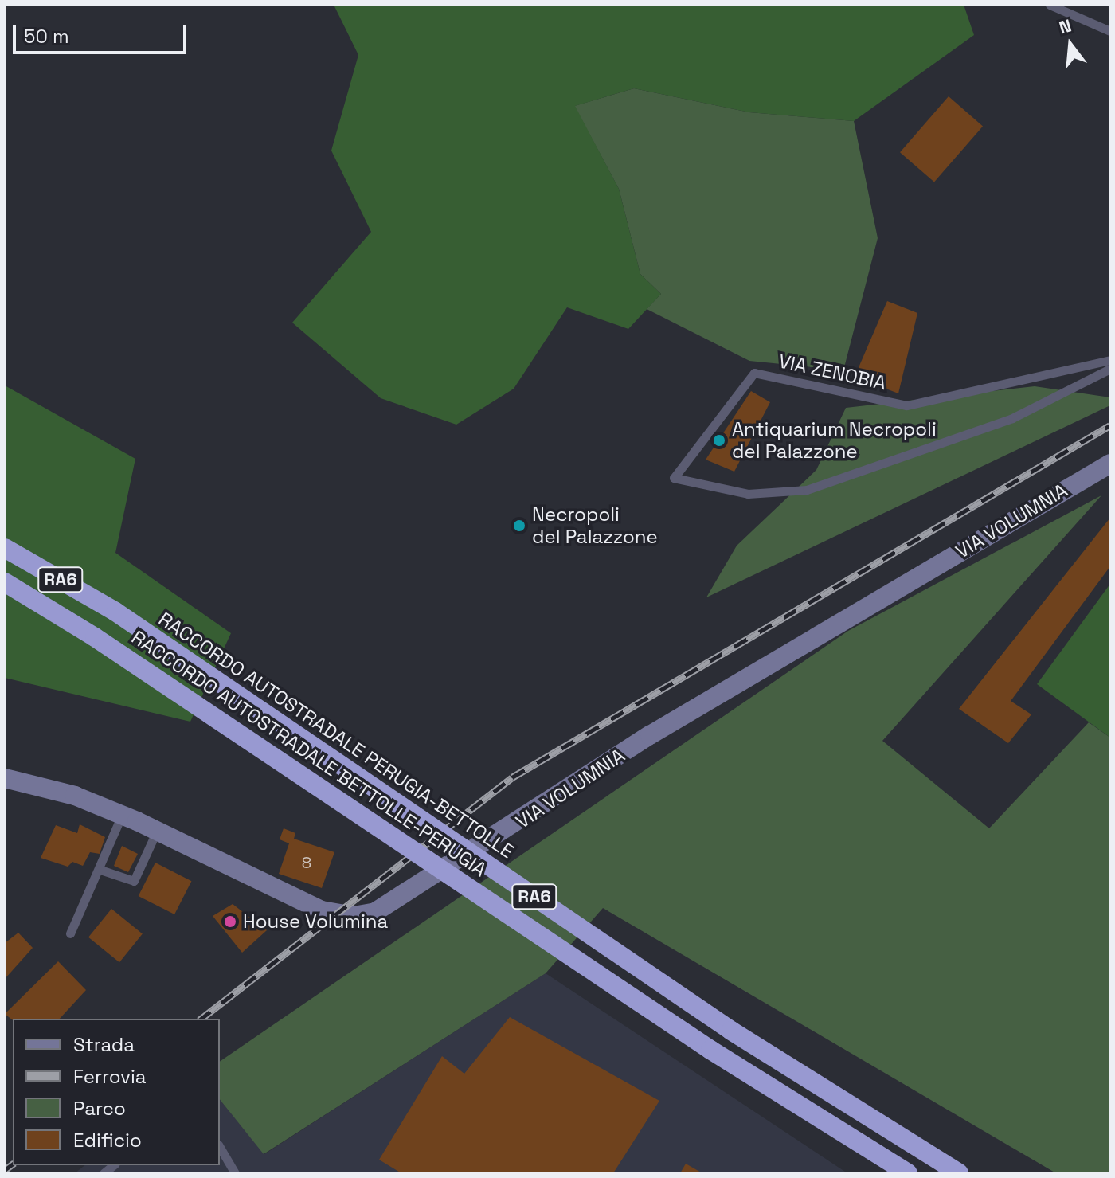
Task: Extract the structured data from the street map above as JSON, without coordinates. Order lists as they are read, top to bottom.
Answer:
{
  "streets": {
    "highway": ["RA6", "RACCORDO AUTOSTRADALE PERUGIA-BETTOLLE", "RACCORDO AUTOSTRADALE BETTOLLE-PERUGIA"],
    "main road": ["VIA VOLUMNIA"],
    "lane": ["VIA ZENOBIA"]
  },
  "places": ["Antiquarium Necropoli del Palazzone", "Necropoli del Palazzone", "House Volumina"],
  "house_numbers": ["8"],
  "legend": [
    "Strada",
    "Ferrovia",
    "Parco",
    "Edificio"
  ],
  "scale_bar": "50 m",
  "north": "top"
}
